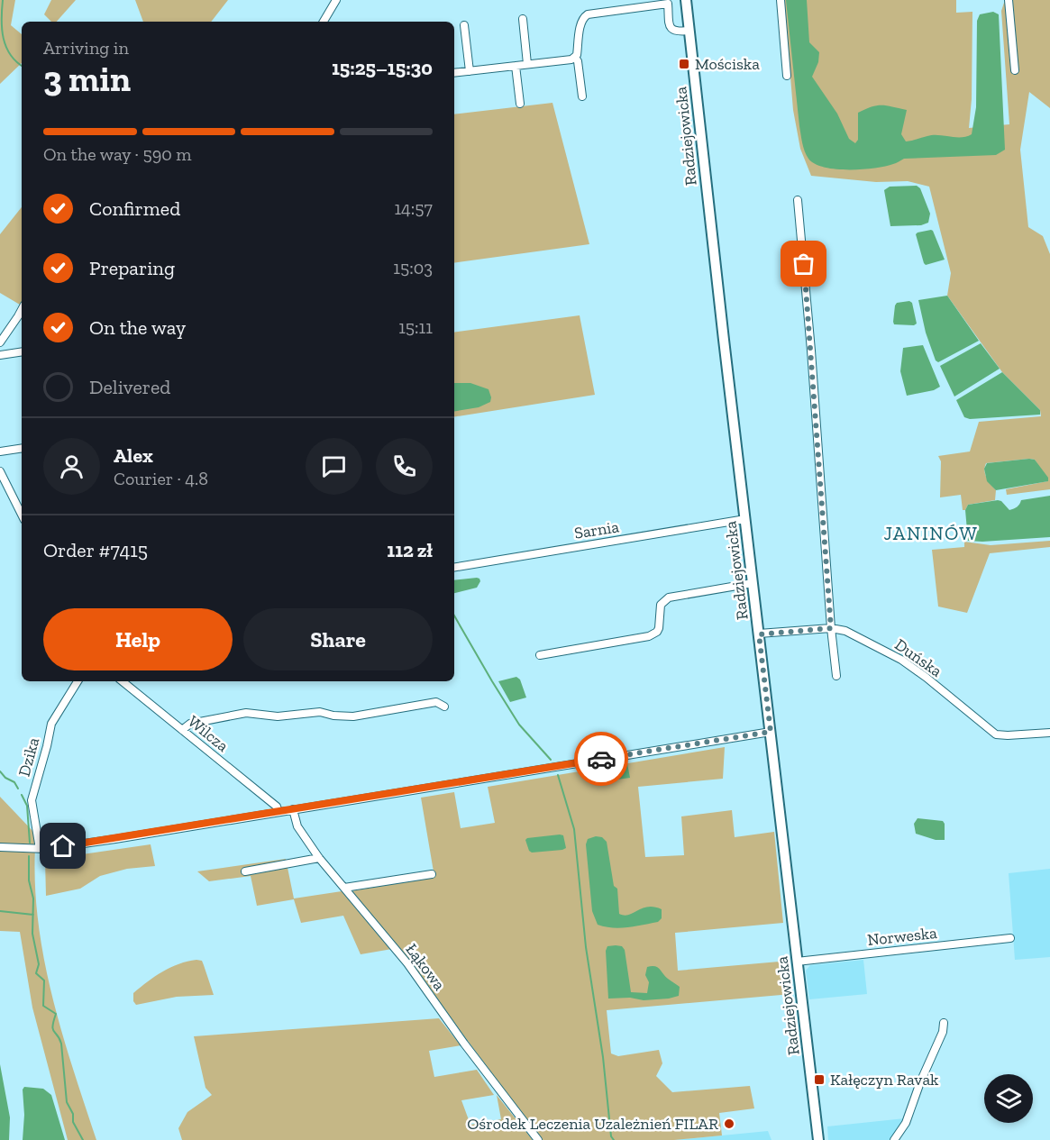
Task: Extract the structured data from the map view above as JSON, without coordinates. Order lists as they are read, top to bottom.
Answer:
{
  "streets": {
    "main road": ["Radziejowicka"],
    "street": [
      "Sarnia",
      "Duńska",
      "Wilcza",
      "Dzika",
      "Norweska",
      "Łąkowa"
    ]
  },
  "crossings": [
    ["Radziejowicka", "Sarnia"],
    ["Radziejowicka", "Duńska"],
    ["Radziejowicka", "Norweska"]
  ],
  "districts": ["JANINÓW"],
  "places": {
    "transit": ["Mościska", "Kałęczyn Ravak"],
    "other": ["Ośrodek Leczenia Uzależnień FILAR"]
  },
  "page": {
    "heading": ["3 min", "Arriving in", "15:25–15:30"],
    "panel": [
      "Alex",
      "Courier · 4.8",
      "Order #7415",
      "112 zł"
    ],
    "bar": "On the way · 590 m",
    "list": [
      ["Confirmed", "14:57"],
      ["Preparing", "15:03"],
      ["On the way", "15:11"],
      "Delivered"
    ],
    "buttons": ["Help", "Share"]
  }
}
